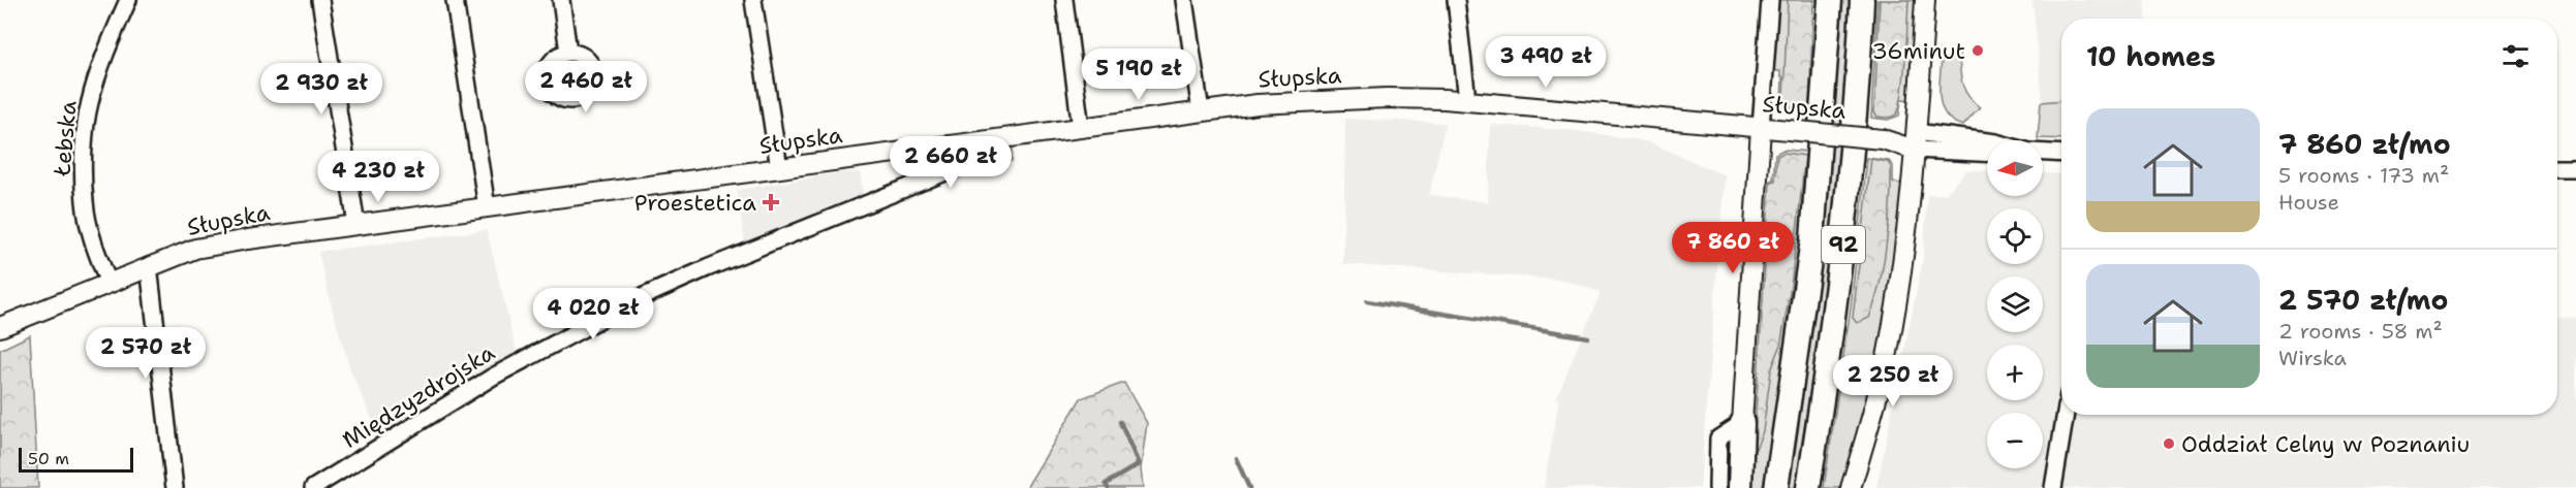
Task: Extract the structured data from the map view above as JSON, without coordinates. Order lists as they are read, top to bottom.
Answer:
{
  "streets": {
    "main road": ["92"],
    "street": ["Słupska", "Łebska", "Międzyzdrojska"]
  },
  "crossings": [
    ["Słupska", "Łebska"],
    ["Słupska", "Międzyzdrojska"]
  ],
  "places": {
    "other": ["36minut", "Oddział Celny w Poznaniu"],
    "health": ["Proestetica"]
  },
  "scale_bar": "50 m",
  "north": "left",
  "page": {
    "heading": "10 homes",
    "price": [
      "3 490 zł",
      "5 190 zł",
      "2 460 zł",
      "2 930 zł",
      "2 660 zł",
      "4 230 zł",
      "7 860 zł",
      "4 020 zł",
      "2 570 zł",
      "2 250 zł"
    ],
    "list": [
      {
        "name": "7 860 zł/mo",
        "note": "5 rooms · 173 m² · House"
      },
      {
        "name": "2 570 zł/mo",
        "note": "2 rooms · 58 m² · Wirska"
      }
    ],
    "map_buttons": ["+", "−"],
    "scale": "50 m"
  }
}
